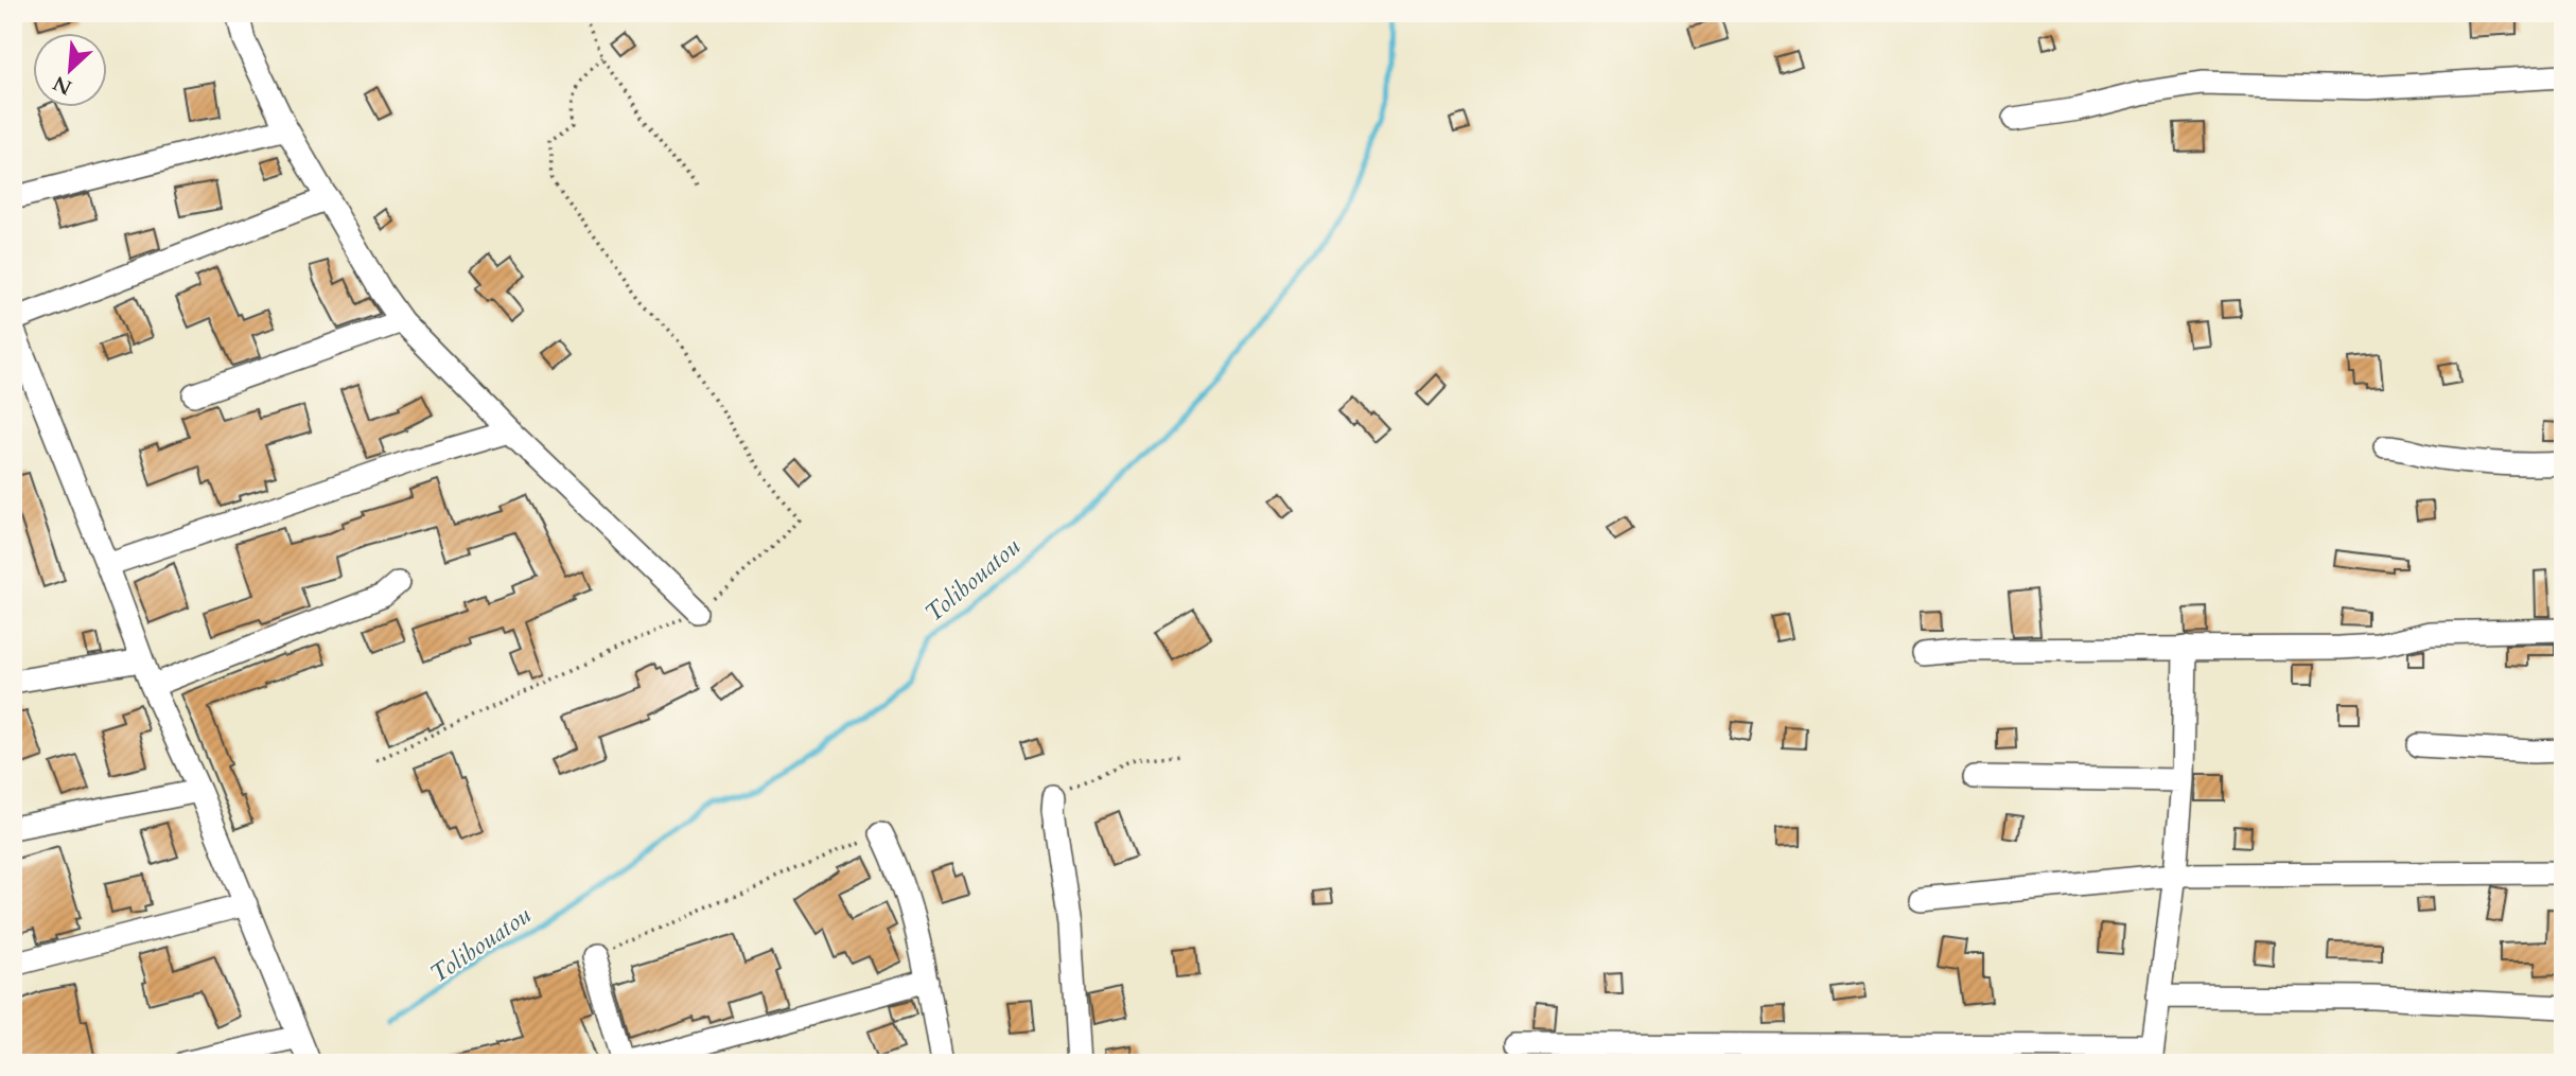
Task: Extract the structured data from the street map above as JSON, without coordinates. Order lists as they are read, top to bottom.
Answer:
{
  "water": ["Tolibouatou"],
  "north": "bottom left"
}
